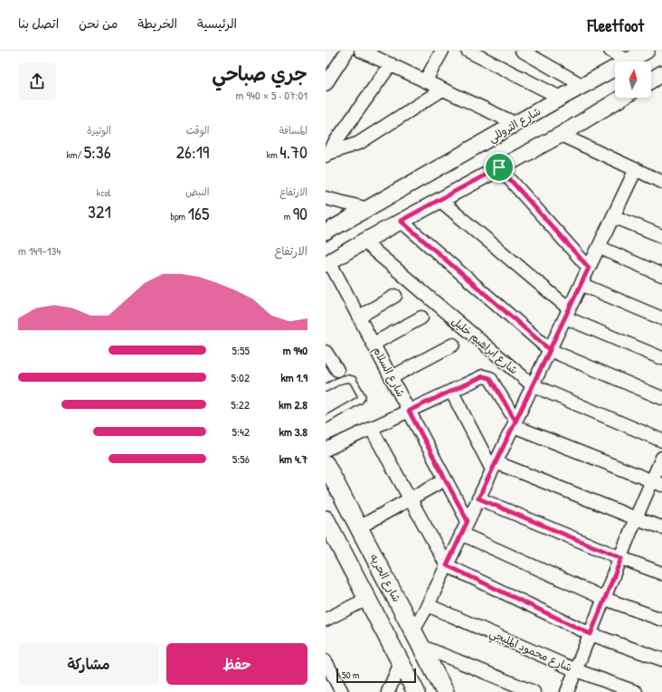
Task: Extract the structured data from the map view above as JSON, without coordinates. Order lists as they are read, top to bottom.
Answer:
{
  "streets": {
    "main road": ["شارع الحريه"],
    "street": [
      "شارع التروللي",
      "شارع ابراهيم خليل",
      "شارع السلام",
      "شارع محمود المليجي"
    ]
  },
  "scale_bar": "50 m",
  "north": "top",
  "page": {
    "header": "Fleetfoot",
    "nav": [
      "الرئيسية",
      "الخريطة",
      "من نحن",
      "اتصل بنا"
    ],
    "heading": ["جري صباحي", "07:01 · 5 × 940 m"],
    "stats": [
      ["المسافة", "4.70 km"],
      ["الوقت", "26:19"],
      ["الوتيرة", "5:36 /km"],
      ["الارتفاع", "90 m"],
      ["النبض", "165 bpm"],
      ["kcal", "321"]
    ],
    "chart": ["الارتفاع", "134–149 m"],
    "list": [
      {
        "name": "940 m",
        "note": "5:55"
      },
      {
        "name": "1.9 km",
        "note": "5:02"
      },
      {
        "name": "2.8 km",
        "note": "5:22"
      },
      {
        "name": "3.8 km",
        "note": "5:42"
      },
      {
        "name": "4.7 km",
        "note": "5:56"
      }
    ],
    "buttons": ["حفظ", "مشاركة"],
    "scale": "50 m"
  }
}
